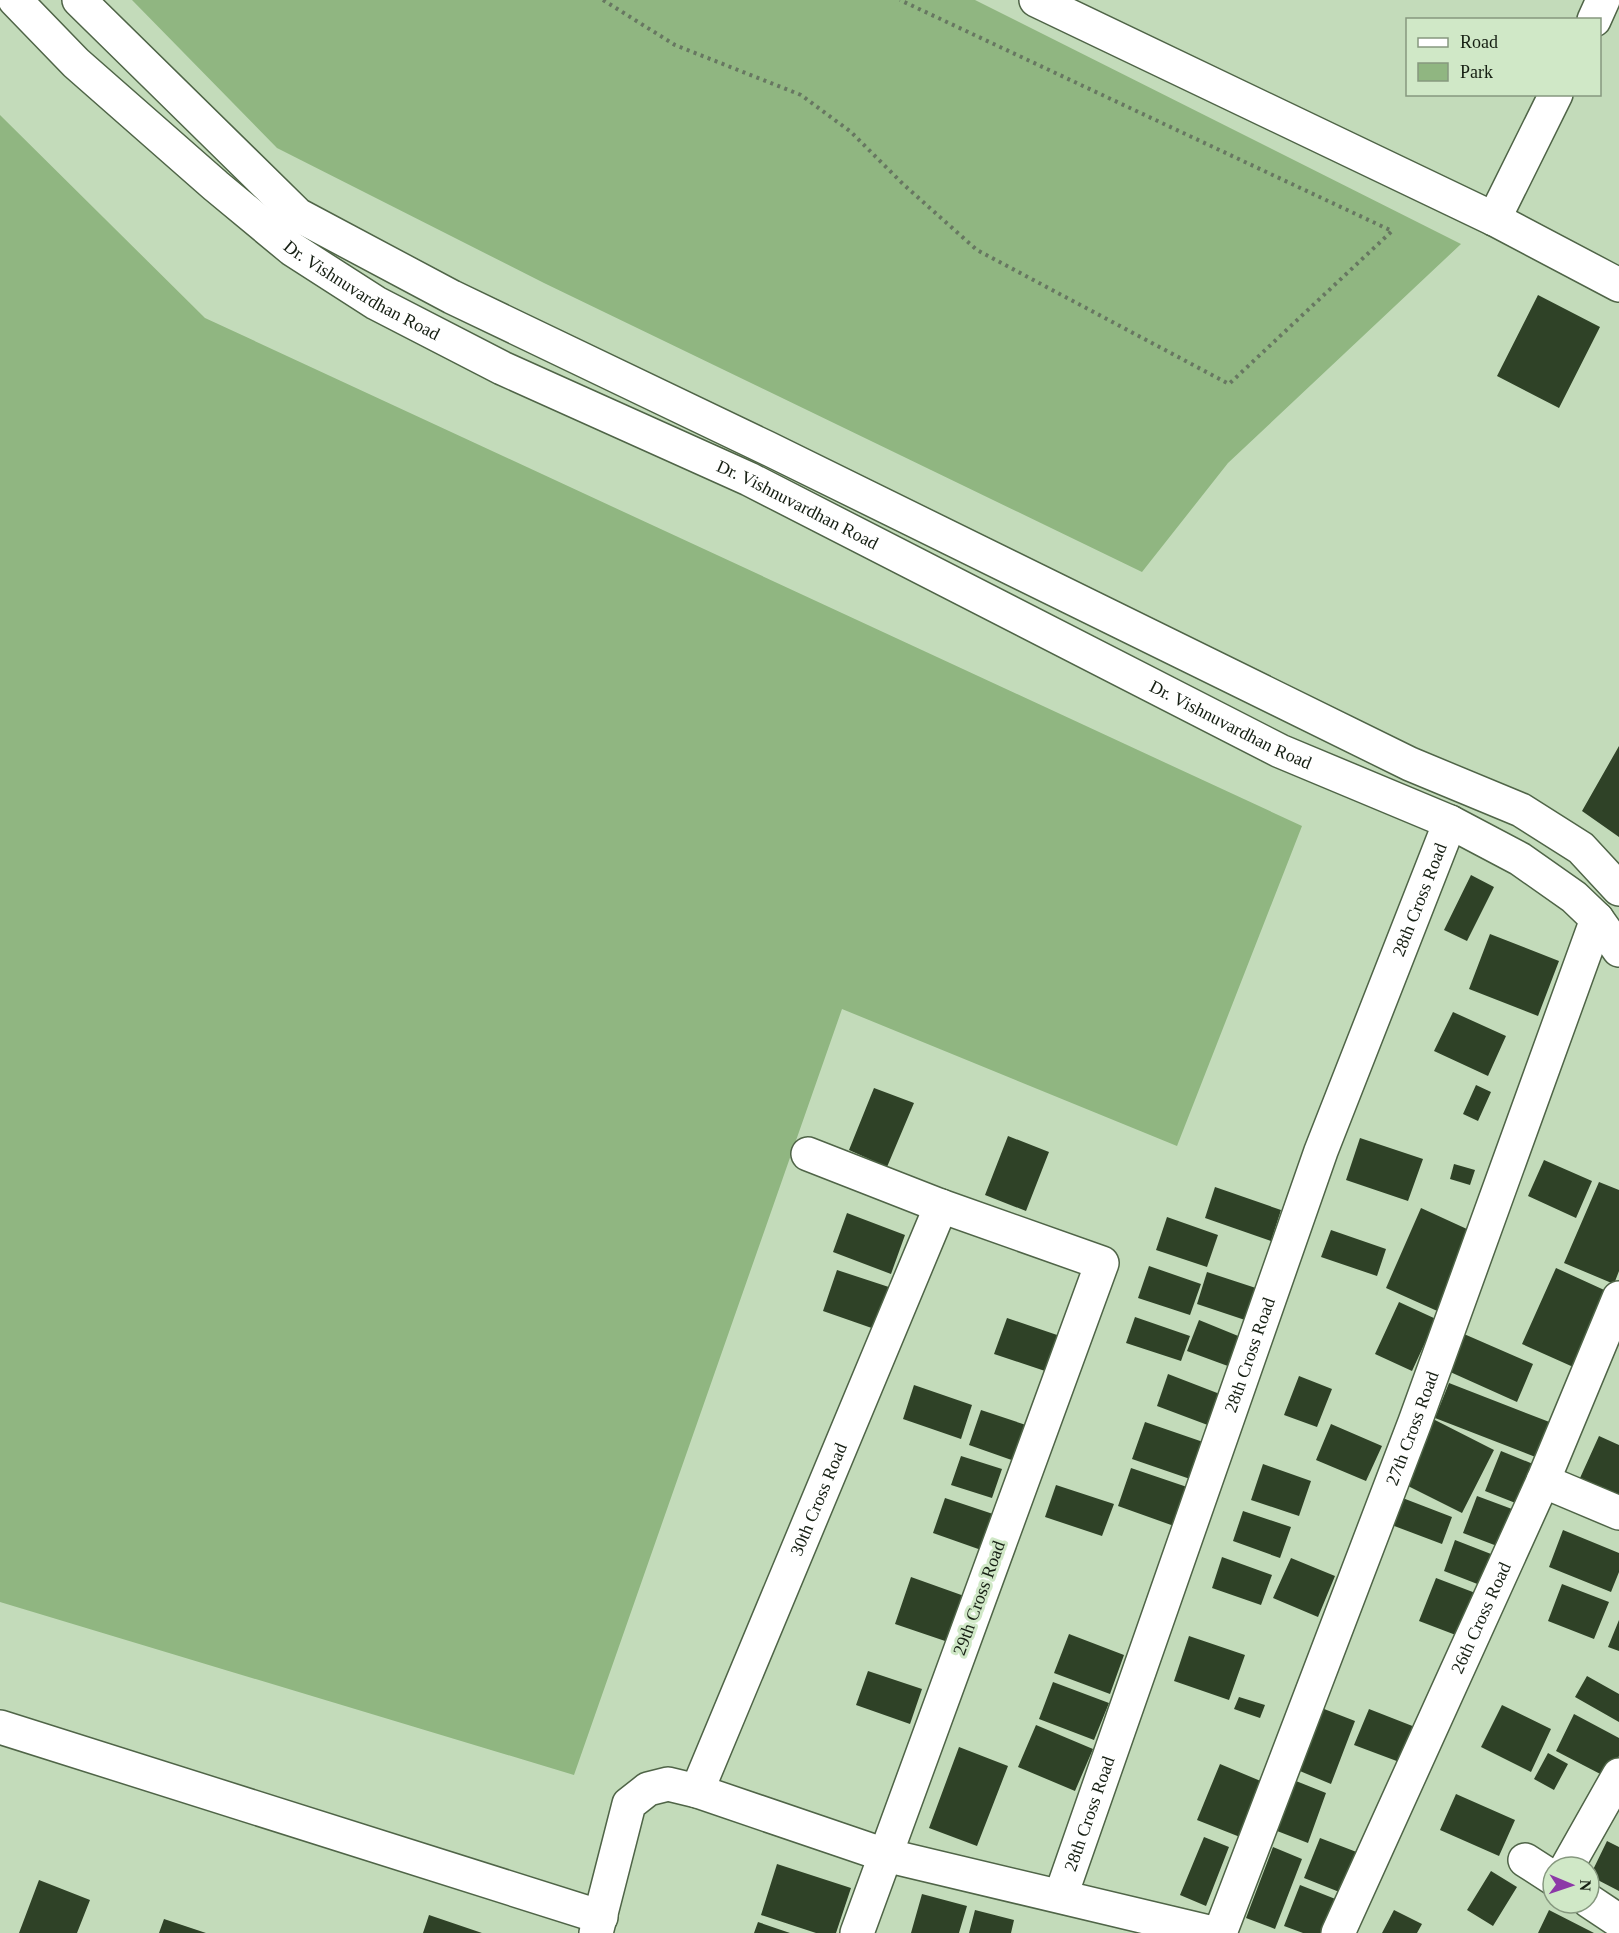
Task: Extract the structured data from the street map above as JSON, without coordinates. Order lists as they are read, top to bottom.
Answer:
{
  "streets": {
    "street": [
      "Dr. Vishnuvardhan Road",
      "28th Cross Road",
      "27th Cross Road",
      "30th Cross Road",
      "29th Cross Road",
      "26th Cross Road"
    ]
  },
  "crossings": [
    ["Dr. Vishnuvardhan Road", "28th Cross Road"],
    ["Dr. Vishnuvardhan Road", "27th Cross Road"],
    ["30th Cross Road", "29th Cross Road"]
  ],
  "legend": ["Road", "Park"],
  "north": "right"
}
